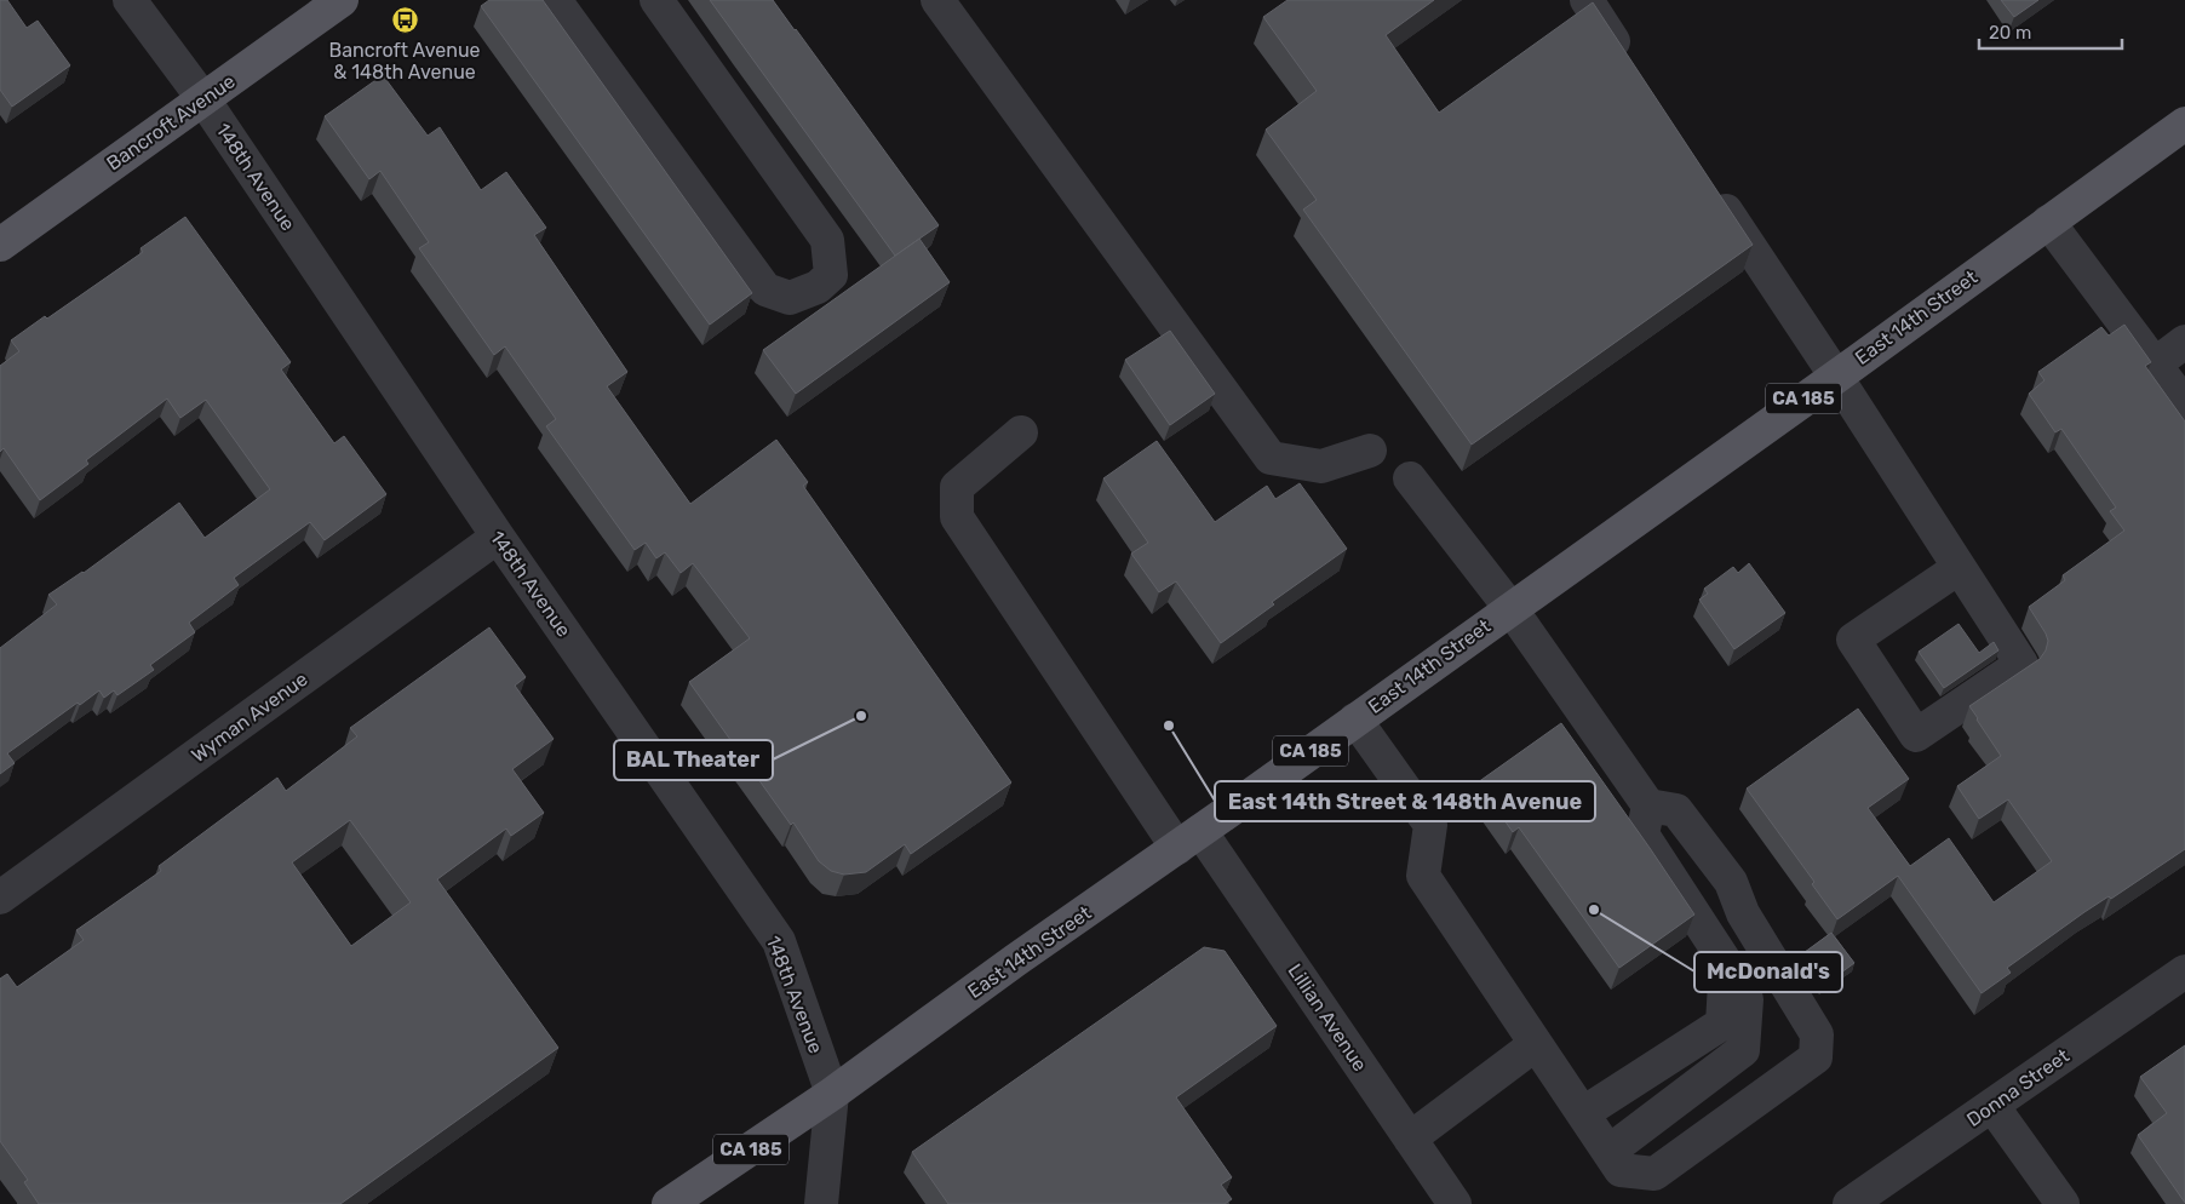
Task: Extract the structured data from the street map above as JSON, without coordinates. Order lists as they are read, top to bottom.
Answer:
{
  "streets": {
    "main road": ["Bancroft Avenue", "East 14th Street", "CA 185"],
    "street": [
      "148th Avenue",
      "Wyman Avenue",
      "Lillian Avenue",
      "Donna Street"
    ]
  },
  "crossings": [
    ["Bancroft Avenue", "148th Avenue"],
    ["148th Avenue", "East 14th Street"],
    ["148th Avenue", "Wyman Avenue"],
    ["East 14th Street", "Lillian Avenue"]
  ],
  "places": {
    "bus stop": ["Bancroft Avenue & 148th Avenue"],
    "other": ["BAL Theater", "East 14th Street & 148th Avenue", "McDonald's"]
  },
  "scale_bar": "20 m"
}
